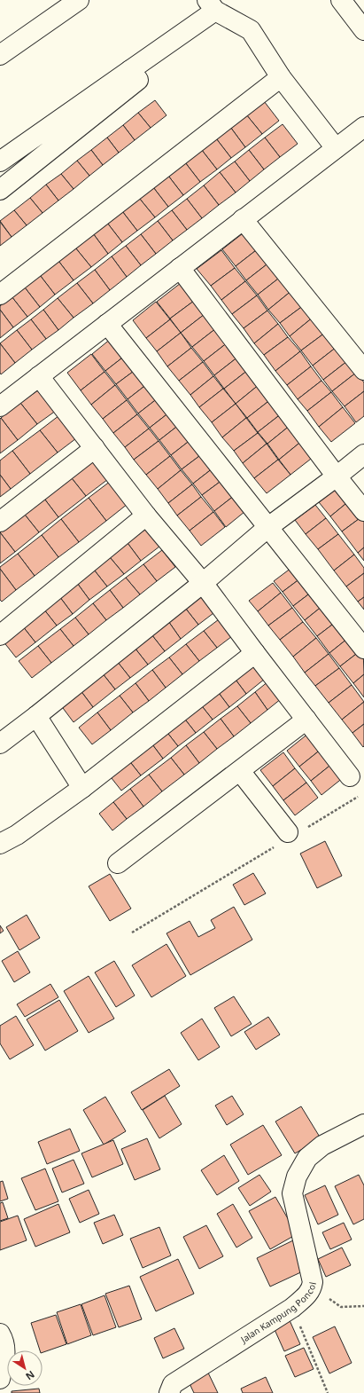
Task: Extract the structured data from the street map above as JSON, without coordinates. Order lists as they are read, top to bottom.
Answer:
{
  "streets": {
    "street": ["Jalan Kampung Poncol"]
  },
  "north": "bottom right"
}
